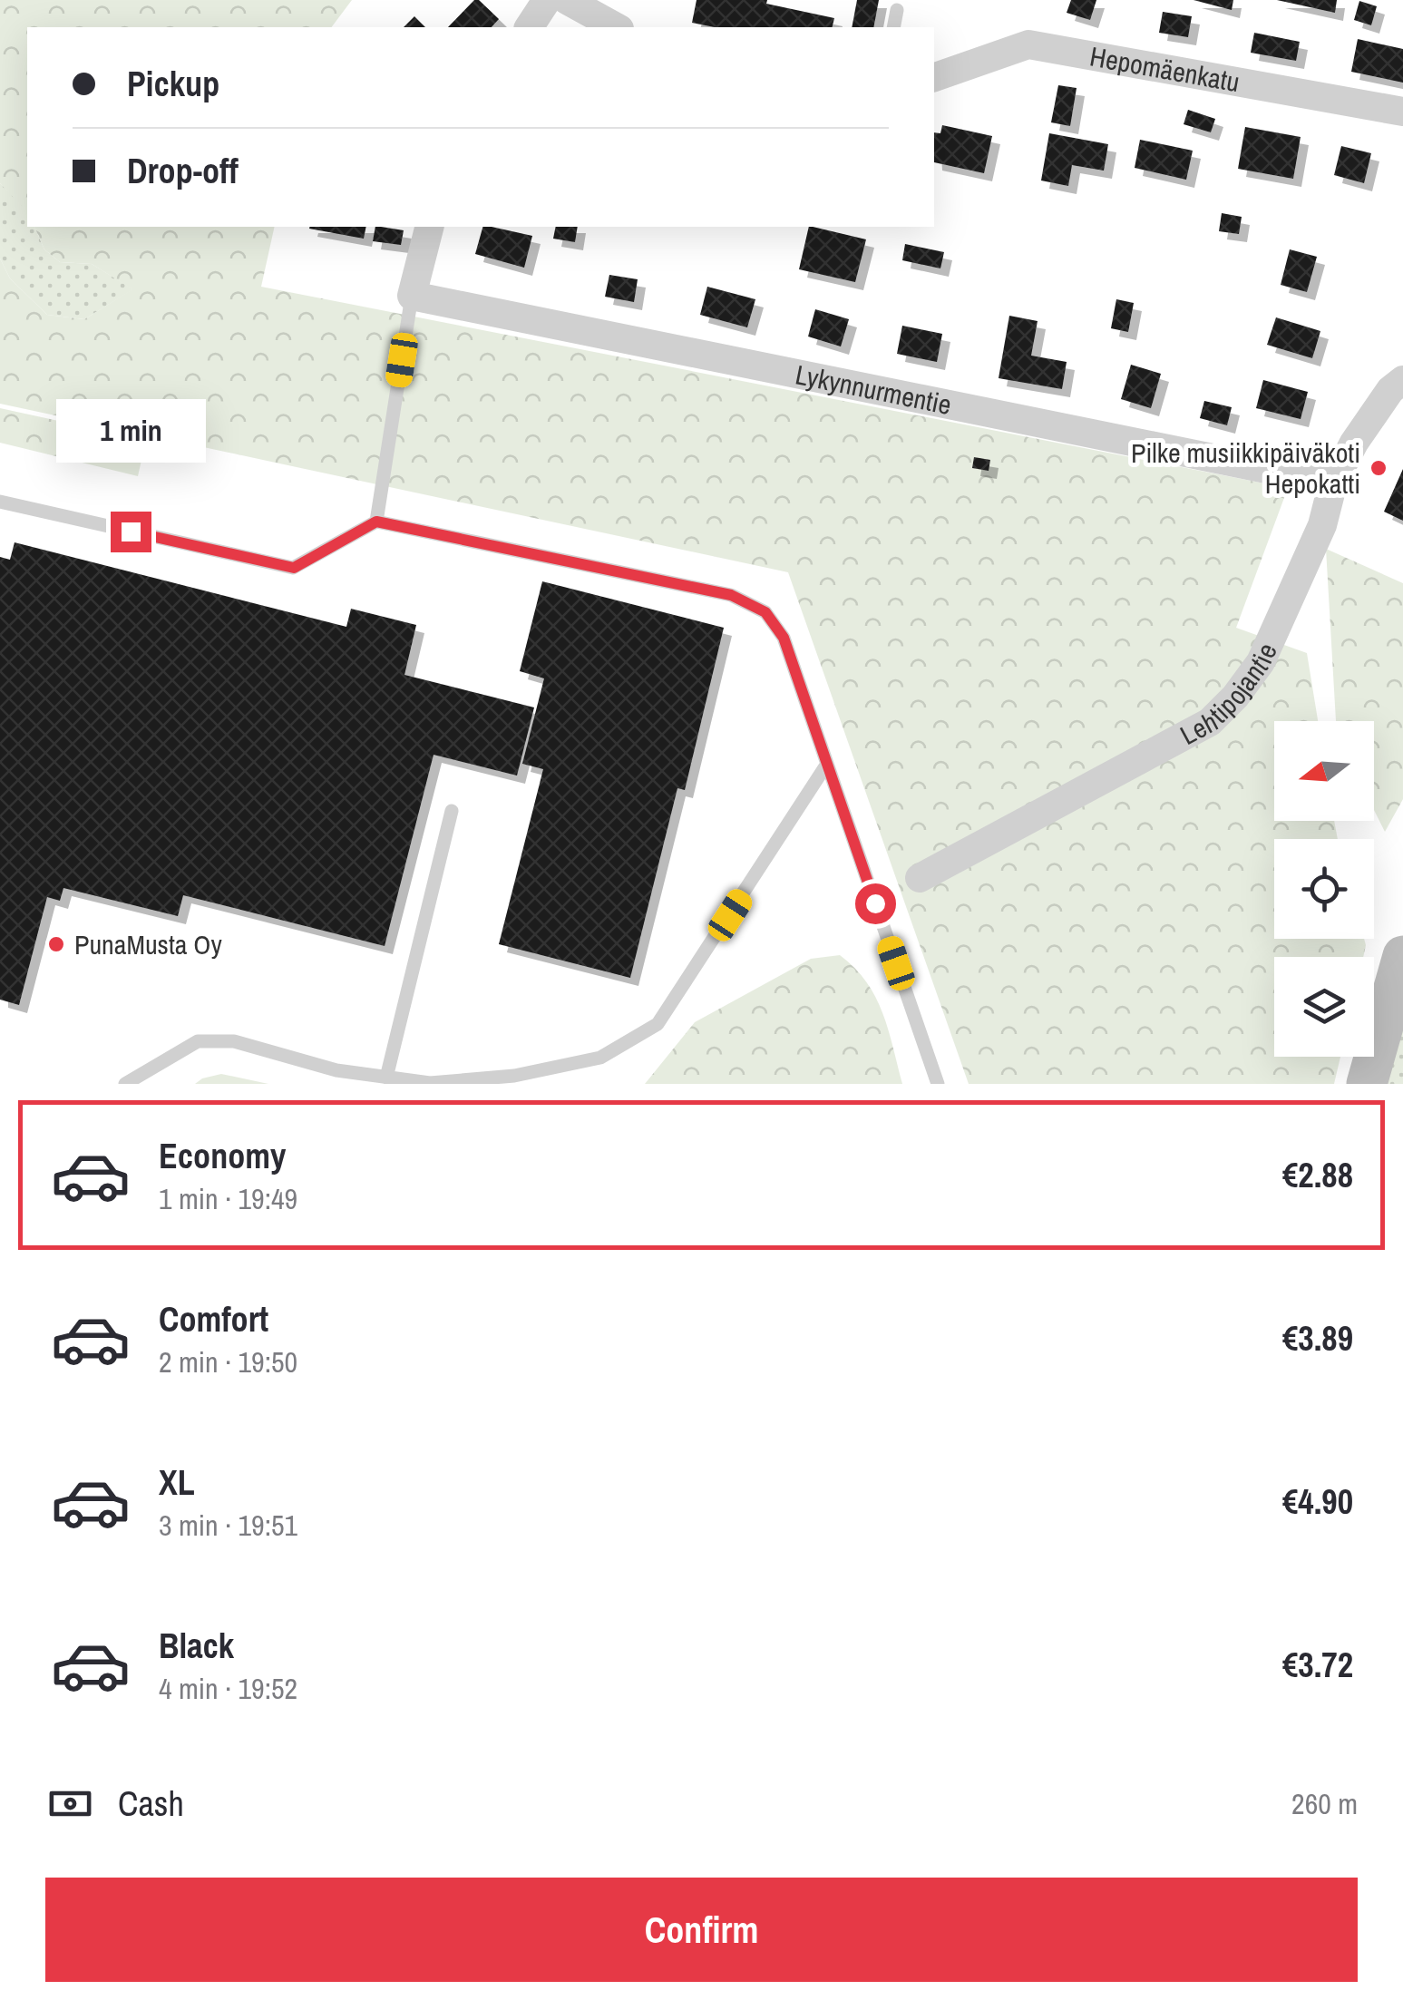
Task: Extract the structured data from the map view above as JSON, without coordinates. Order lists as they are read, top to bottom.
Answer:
{
  "streets": {
    "street": ["Hepomäenkatu", "Lykynnurmentie", "Lehtipojantie"]
  },
  "crossings": [
    ["Lykynnurmentie", "Lehtipojantie"]
  ],
  "places": ["Pilke musiikkipäiväkoti Hepokatti", "PunaMusta Oy"],
  "north": "left",
  "page": {
    "banner": ["Pickup", "Drop-off"],
    "bubble": "1 min",
    "list": [
      {
        "name": "Economy",
        "note": "1 min · 19:49",
        "value": "€2.88"
      },
      {
        "name": "Comfort",
        "note": "2 min · 19:50",
        "value": "€3.89"
      },
      {
        "name": "XL",
        "note": "3 min · 19:51",
        "value": "€4.90"
      },
      {
        "name": "Black",
        "note": "4 min · 19:52",
        "value": "€3.72"
      }
    ],
    "pay": ["Cash", "260 m"],
    "buttons": "Confirm"
  }
}
